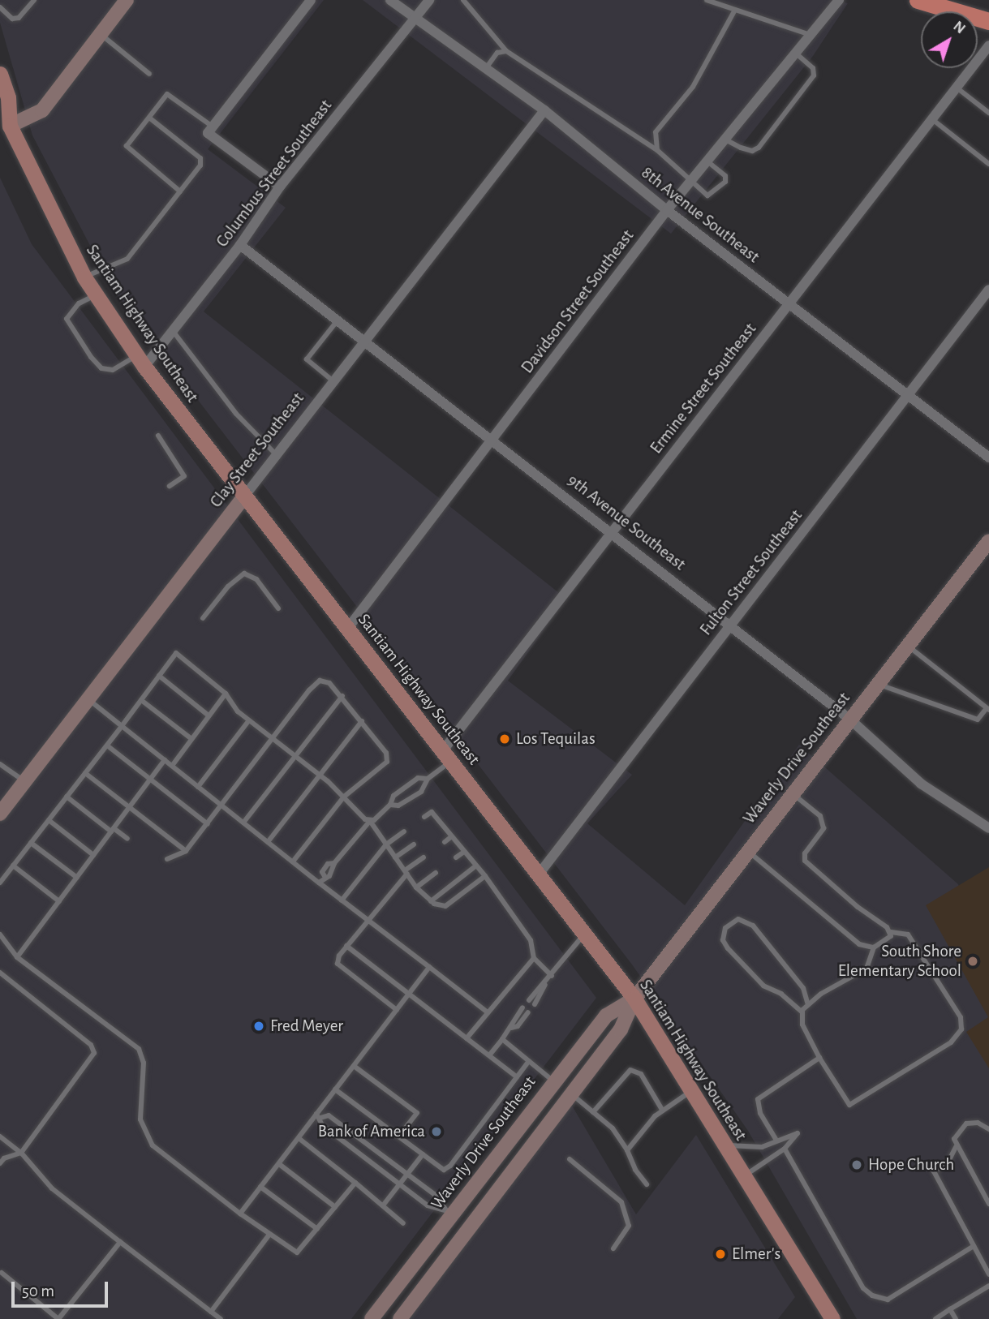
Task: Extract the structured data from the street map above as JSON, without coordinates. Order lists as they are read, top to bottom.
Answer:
{
  "streets": {
    "main road": ["Santiam Highway Southeast", "Clay Street Southeast", "Waverly Drive Southeast"],
    "street": [
      "Columbus Street Southeast",
      "8th Avenue Southeast",
      "Davidson Street Southeast",
      "Ermine Street Southeast",
      "9th Avenue Southeast",
      "Fulton Street Southeast"
    ]
  },
  "crossings": [
    ["Columbus Street Southeast", "8th Avenue Southeast"],
    ["Columbus Street Southeast", "Santiam Highway Southeast"],
    ["Columbus Street Southeast", "9th Avenue Southeast"],
    ["8th Avenue Southeast", "Davidson Street Southeast"],
    ["8th Avenue Southeast", "Ermine Street Southeast"],
    ["8th Avenue Southeast", "Clay Street Southeast"],
    ["8th Avenue Southeast", "Fulton Street Southeast"],
    ["Davidson Street Southeast", "Santiam Highway Southeast"],
    ["Davidson Street Southeast", "9th Avenue Southeast"],
    ["Santiam Highway Southeast", "Ermine Street Southeast"],
    ["Santiam Highway Southeast", "Clay Street Southeast"],
    ["Santiam Highway Southeast", "Fulton Street Southeast"],
    ["Santiam Highway Southeast", "Waverly Drive Southeast"],
    ["Ermine Street Southeast", "9th Avenue Southeast"],
    ["Clay Street Southeast", "9th Avenue Southeast"],
    ["9th Avenue Southeast", "Fulton Street Southeast"],
    ["9th Avenue Southeast", "Waverly Drive Southeast"]
  ],
  "places": [
    "Los Tequilas",
    "South Shore Elementary School",
    "Fred Meyer",
    "Bank of America",
    "Hope Church",
    "Elmer's"
  ],
  "scale_bar": "50 m",
  "north": "top right"
}
